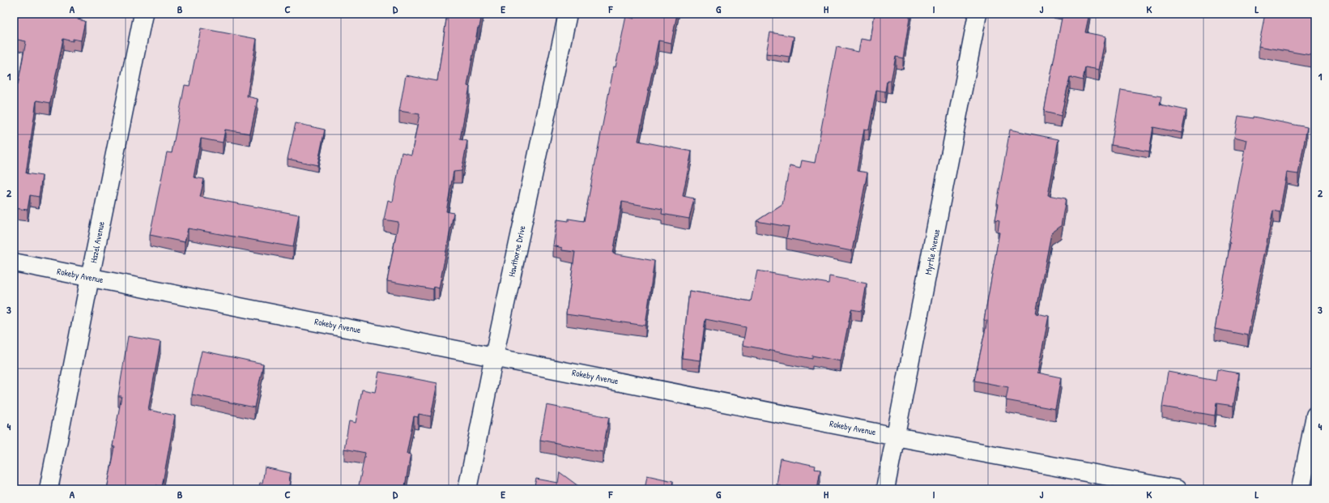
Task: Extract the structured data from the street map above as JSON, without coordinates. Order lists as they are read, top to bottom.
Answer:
{
  "streets": {
    "street": [
      "Hazel Avenue",
      "Hawthorne Drive",
      "Myrtle Avenue",
      "Rokeby Avenue"
    ]
  },
  "crossings": [
    ["Hazel Avenue", "Rokeby Avenue"],
    ["Hawthorne Drive", "Rokeby Avenue"],
    ["Myrtle Avenue", "Rokeby Avenue"]
  ],
  "grid": {
    "columns": [
      "A",
      "B",
      "C",
      "D",
      "E",
      "F",
      "G",
      "H",
      "I",
      "J",
      "K",
      "L"
    ],
    "rows": [
      "1",
      "2",
      "3",
      "4"
    ]
  }
}
